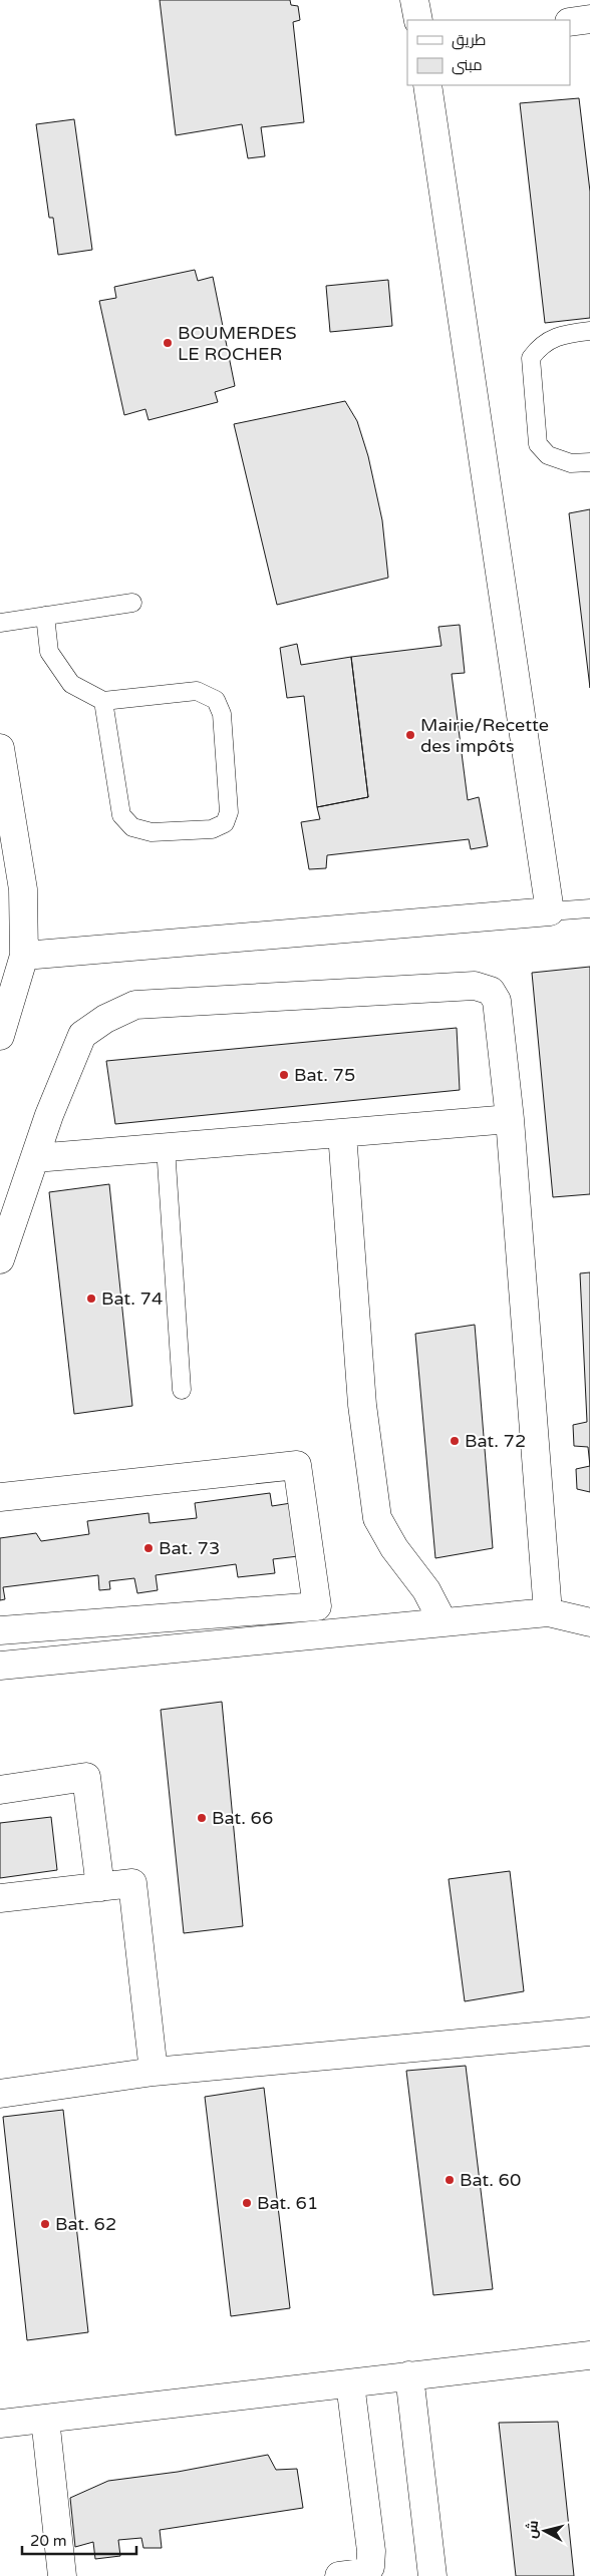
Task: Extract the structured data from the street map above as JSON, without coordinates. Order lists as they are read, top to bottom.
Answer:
{
  "places": [
    "BOUMERDES LE ROCHER",
    "Mairie/Recette des impôts",
    "Bat. 75",
    "Bat. 74",
    "Bat. 72",
    "Bat. 73",
    "Bat. 66",
    "Bat. 60",
    "Bat. 61",
    "Bat. 62"
  ],
  "legend": ["طريق", "مبنى"],
  "scale_bar": "20 m",
  "north": "left"
}
